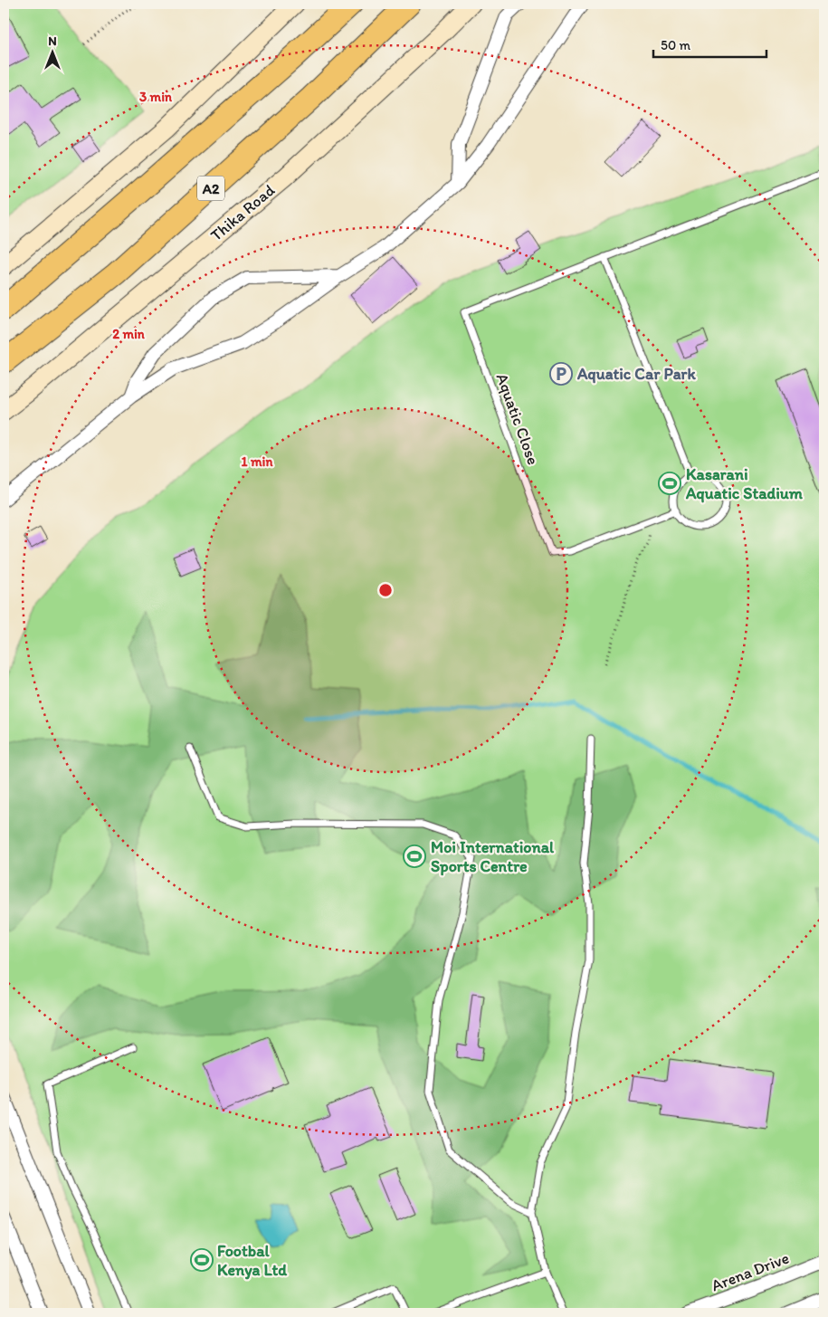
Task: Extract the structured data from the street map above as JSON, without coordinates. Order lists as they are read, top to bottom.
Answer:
{
  "streets": {
    "highway": ["A2"],
    "main road": ["Thika Road"],
    "street": ["Arena Drive"],
    "lane": ["Aquatic Close"]
  },
  "places": {
    "parking": ["Aquatic Car Park"],
    "sports": ["Kasarani Aquatic Stadium", "Moi International Sports Centre", "Footbal Kenya Ltd"]
  },
  "scale_bar": "50 m",
  "north": "top",
  "rings": ["3 min", "2 min", "1 min"]
}
